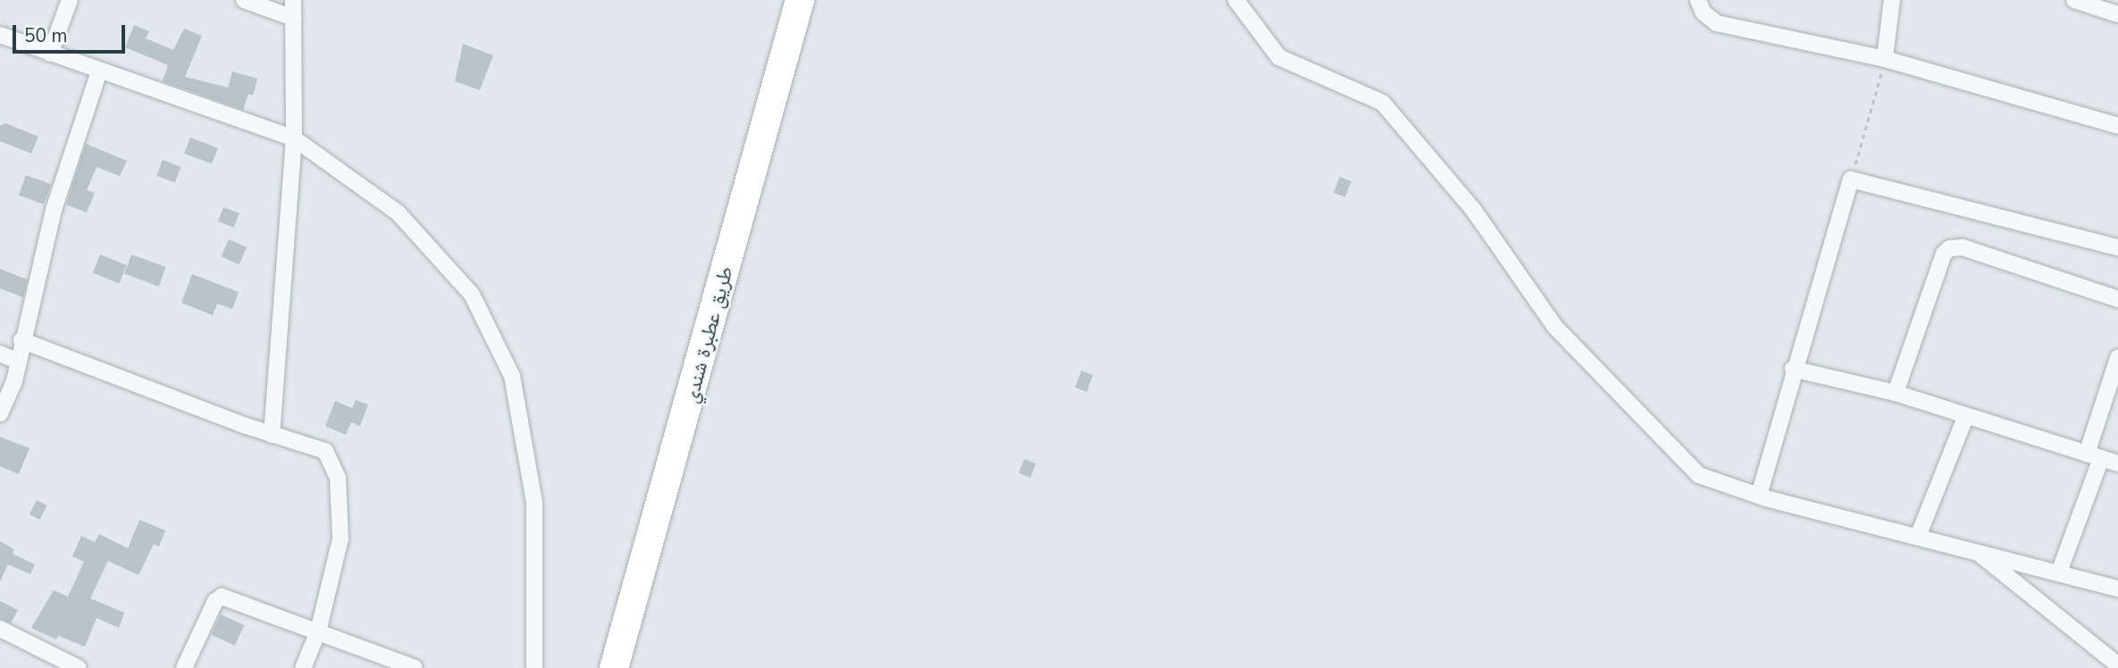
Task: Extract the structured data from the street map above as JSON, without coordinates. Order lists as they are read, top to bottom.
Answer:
{
  "streets": {
    "highway": ["طريق عطبرة شندي"]
  },
  "scale_bar": "50 m"
}
